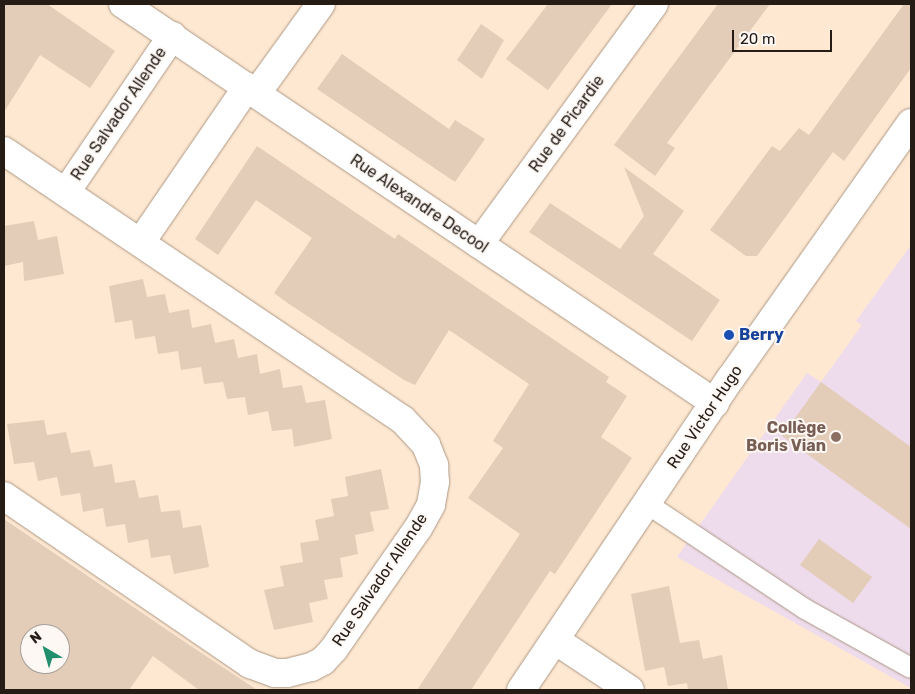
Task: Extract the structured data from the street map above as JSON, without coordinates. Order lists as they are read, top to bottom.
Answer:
{
  "streets": {
    "street": [
      "Rue Salvador Allende",
      "Rue de Picardie",
      "Rue Alexandre Decool",
      "Rue Victor Hugo"
    ]
  },
  "crossings": [
    ["Rue Salvador Allende", "Rue Alexandre Decool"],
    ["Rue de Picardie", "Rue Alexandre Decool"],
    ["Rue Alexandre Decool", "Rue Victor Hugo"]
  ],
  "places": ["Berry", "Collège Boris Vian"],
  "scale_bar": "20 m",
  "north": "top left"
}
